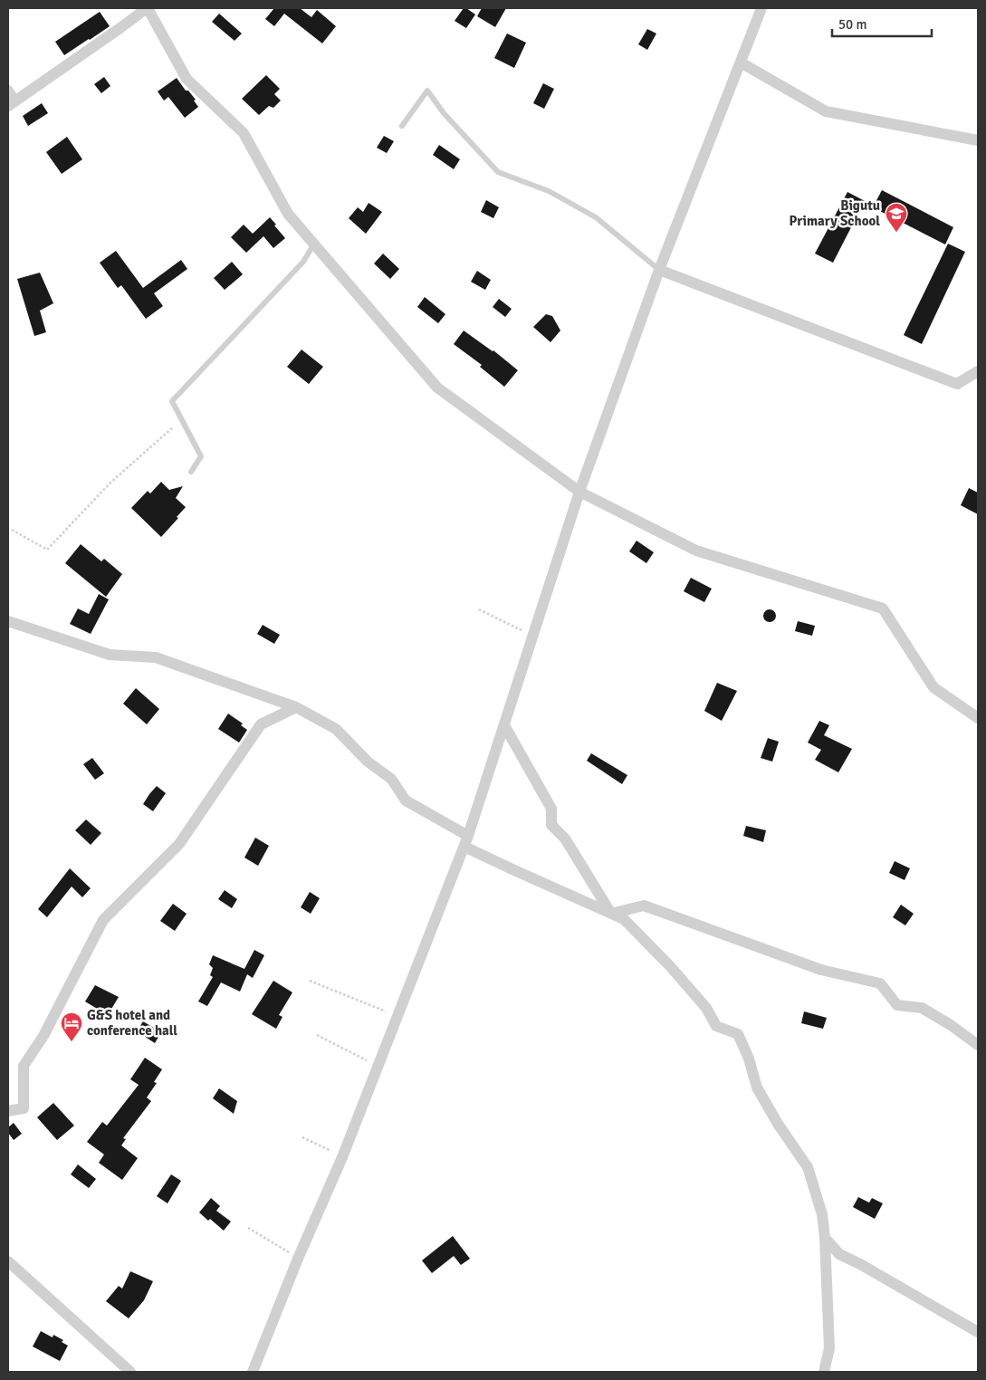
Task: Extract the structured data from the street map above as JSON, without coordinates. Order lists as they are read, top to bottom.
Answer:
{
  "places": {
    "school or university": ["Bigutu Primary School"],
    "hotel": ["G&S hotel and conference hall"]
  },
  "scale_bar": "50 m"
}
